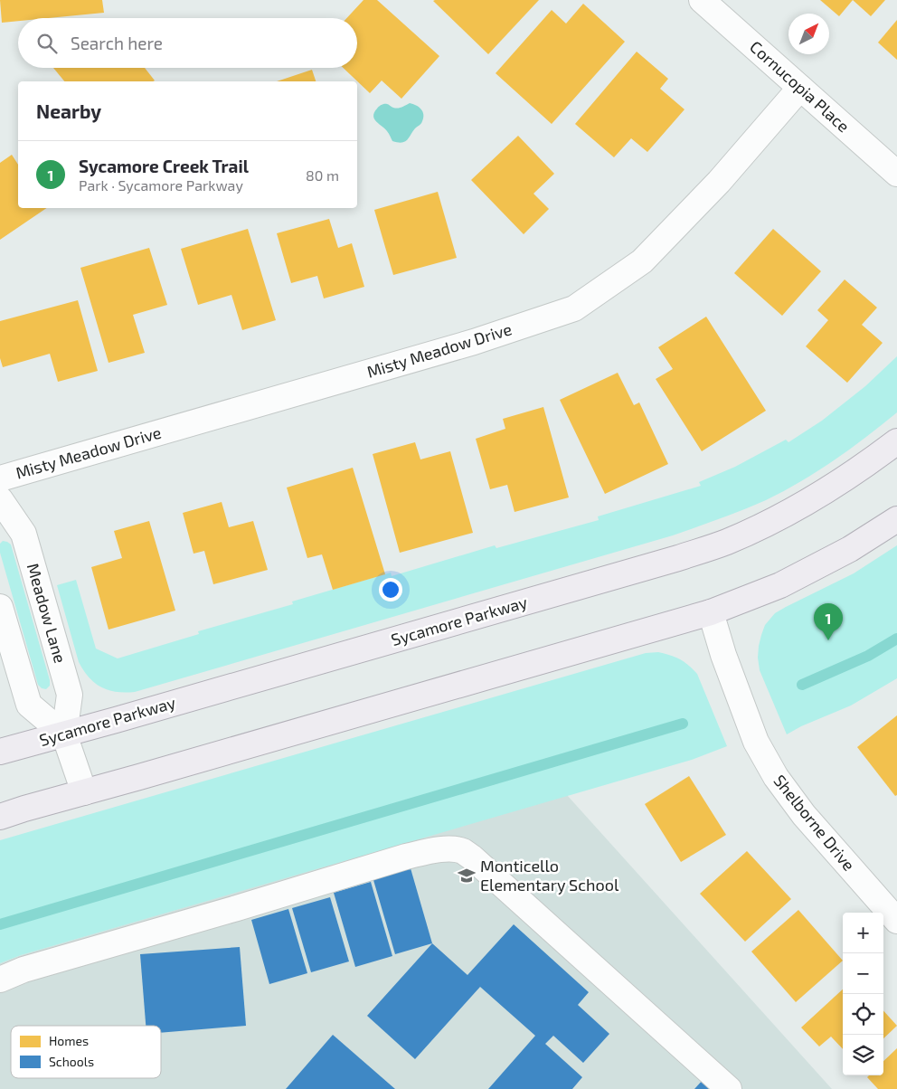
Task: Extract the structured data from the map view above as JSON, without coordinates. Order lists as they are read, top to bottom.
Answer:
{
  "streets": {
    "main road": ["Sycamore Parkway"],
    "street": [
      "Cornucopia Place",
      "Misty Meadow Drive",
      "Meadow Lane",
      "Shelborne Drive"
    ]
  },
  "crossings": [
    ["Cornucopia Place", "Misty Meadow Drive"],
    ["Meadow Lane", "Sycamore Parkway"]
  ],
  "places": {
    "school or university": ["Monticello Elementary School"]
  },
  "legend": ["Homes", "Schools"],
  "north": "top right",
  "page": {
    "search": "Search here",
    "heading": "Nearby",
    "list": [
      {
        "mark": "1",
        "name": "Sycamore Creek Trail",
        "note": "Park · Sycamore Parkway",
        "value": "80 m"
      }
    ],
    "pins": "1",
    "map_buttons": ["+", "−"]
  }
}
